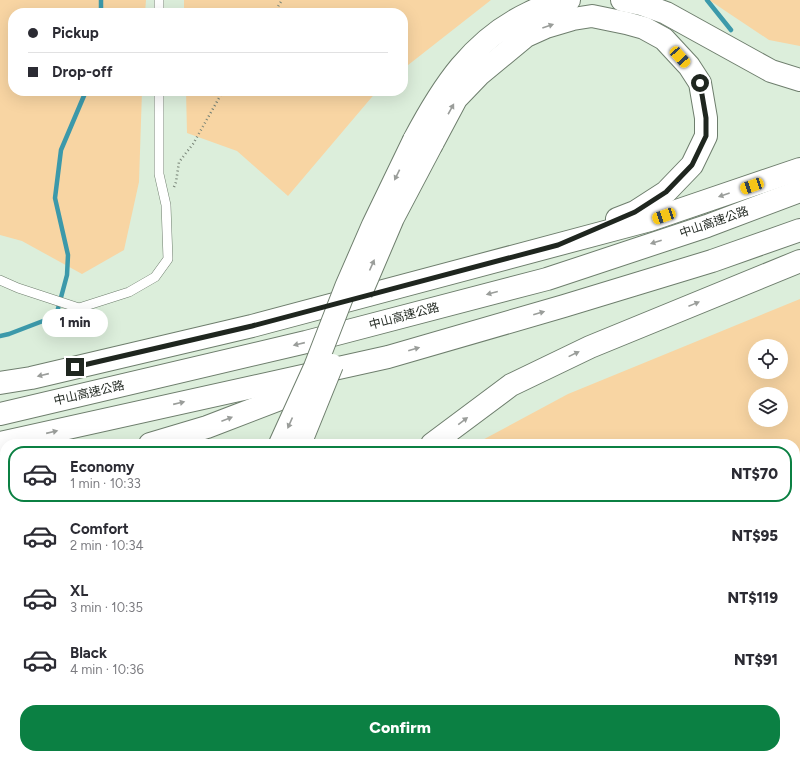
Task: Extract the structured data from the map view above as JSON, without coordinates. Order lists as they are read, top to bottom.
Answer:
{
  "streets": {
    "highway": ["中山高速公路"]
  },
  "page": {
    "banner": ["Pickup", "Drop-off"],
    "bubble": "1 min",
    "list": [
      {
        "name": "Economy",
        "note": "1 min · 10:33",
        "value": "NT$70"
      },
      {
        "name": "Comfort",
        "note": "2 min · 10:34",
        "value": "NT$95"
      },
      {
        "name": "XL",
        "note": "3 min · 10:35",
        "value": "NT$119"
      },
      {
        "name": "Black",
        "note": "4 min · 10:36",
        "value": "NT$91"
      }
    ],
    "buttons": "Confirm"
  }
}
